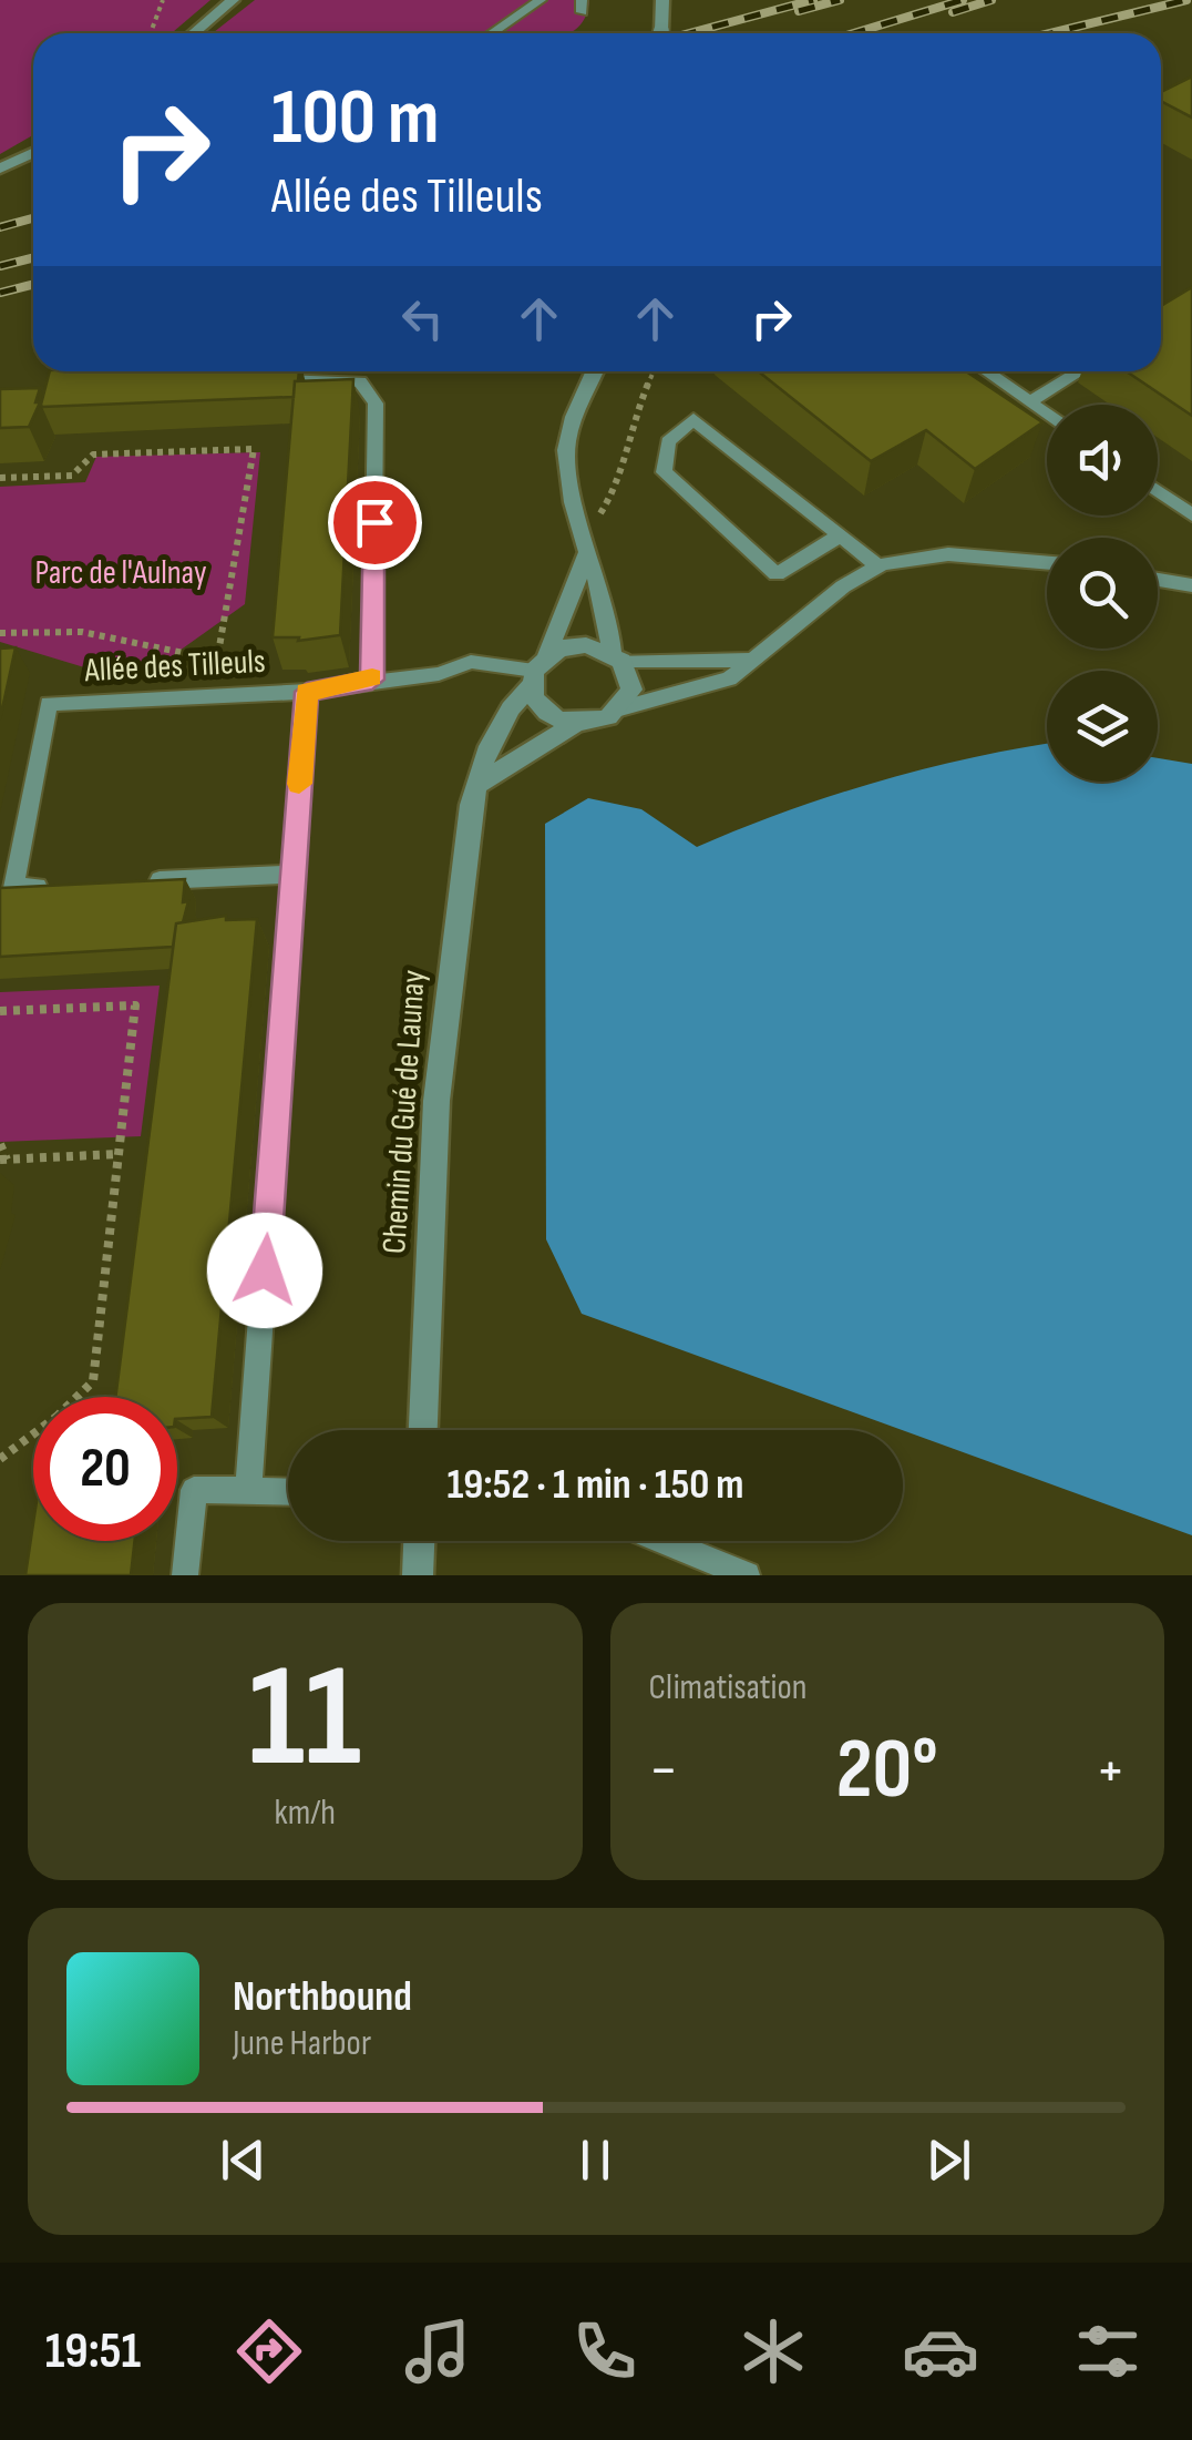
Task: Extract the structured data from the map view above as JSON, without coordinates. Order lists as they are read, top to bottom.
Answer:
{
  "streets": {
    "street": ["Chemin du Gué de Launay"],
    "lane": ["Allée des Tilleuls"]
  },
  "crossings": [
    ["Allée des Tilleuls", "Chemin du Gué de Launay"]
  ],
  "parks": ["Parc de l'Aulnay"],
  "page": {
    "turn": ["100 m", "Allée des Tilleuls"],
    "limit": "20",
    "trip": "19:52 · 1 min · 150 m",
    "tile": [
      ["11", "km/h"],
      "Climatisation"
    ],
    "heat": ["−", "20°", "+"],
    "song": ["Northbound", "June Harbor"],
    "tabs": "19:51"
  }
}
